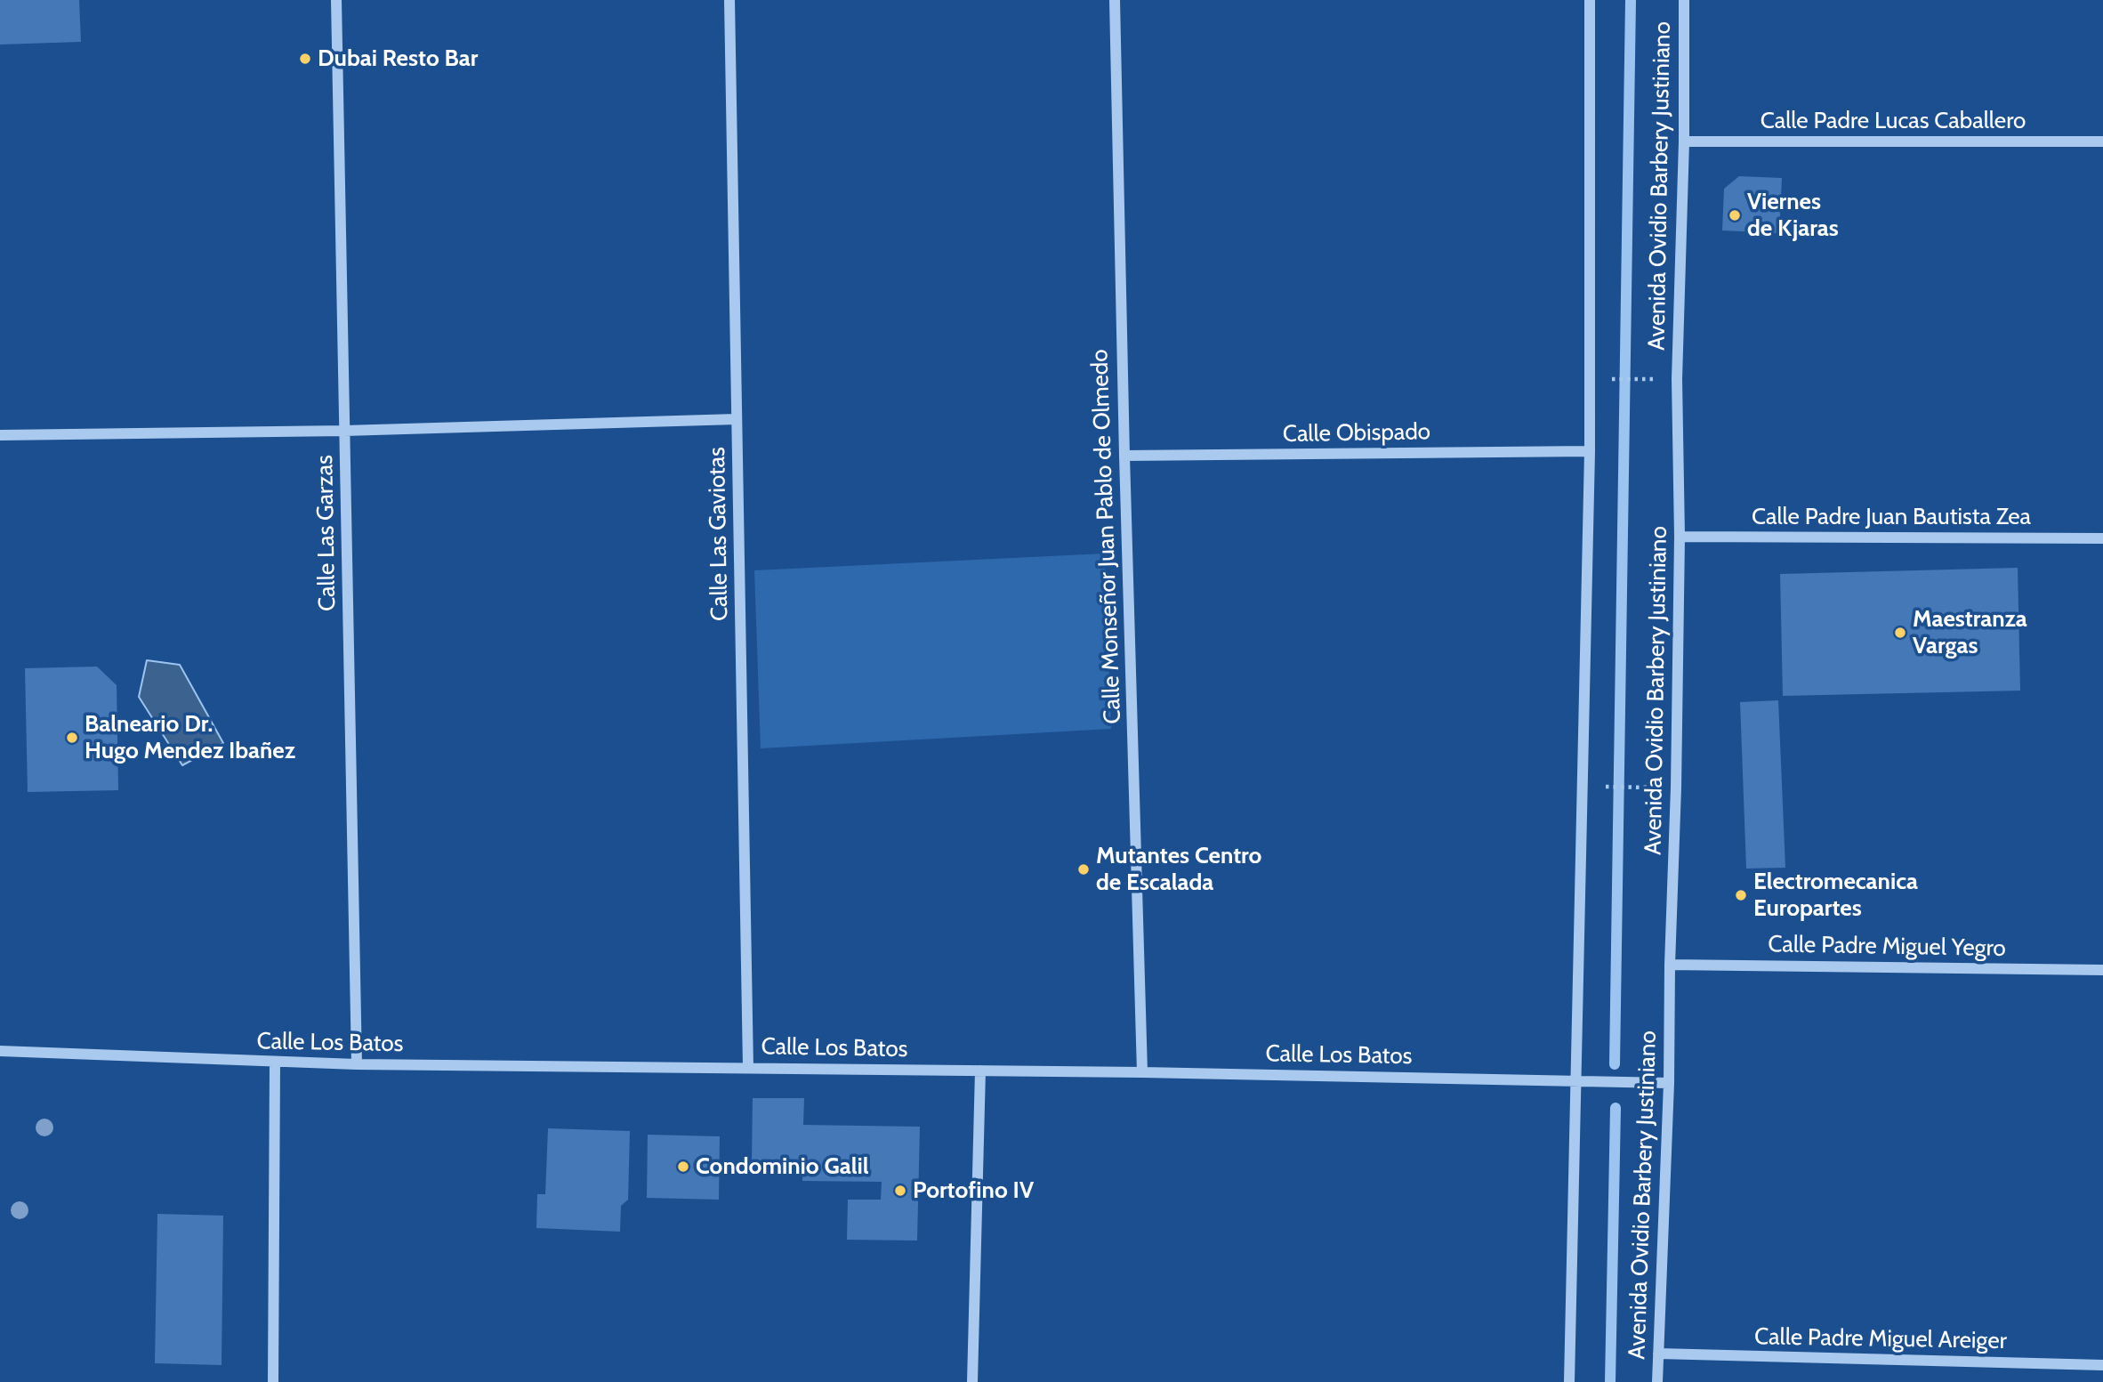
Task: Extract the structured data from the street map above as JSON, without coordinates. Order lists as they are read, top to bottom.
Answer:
{
  "streets": {
    "street": [
      "Calle Padre Lucas Caballero",
      "Avenida Ovidio Barbery Justiniano",
      "Calle Obispado",
      "Calle Padre Juan Bautista Zea",
      "Calle Las Garzas",
      "Calle Las Gaviotas",
      "Calle Monseñor Juan Pablo de Olmedo",
      "Calle Padre Miguel Yegro",
      "Calle Los Batos",
      "Calle Padre Miguel Areiger"
    ]
  },
  "crossings": [
    ["Calle Padre Lucas Caballero", "Avenida Ovidio Barbery Justiniano"],
    ["Avenida Ovidio Barbery Justiniano", "Calle Padre Juan Bautista Zea"],
    ["Avenida Ovidio Barbery Justiniano", "Calle Padre Miguel Yegro"],
    ["Avenida Ovidio Barbery Justiniano", "Calle Los Batos"],
    ["Avenida Ovidio Barbery Justiniano", "Calle Padre Miguel Areiger"],
    ["Calle Obispado", "Calle Monseñor Juan Pablo de Olmedo"],
    ["Calle Las Garzas", "Calle Los Batos"],
    ["Calle Las Gaviotas", "Calle Los Batos"],
    ["Calle Monseñor Juan Pablo de Olmedo", "Calle Los Batos"]
  ],
  "places": [
    "Dubai Resto Bar",
    "Viernes de Kjaras",
    "Maestranza Vargas",
    "Balneario Dr. Hugo Mendez Ibañez",
    "Mutantes Centro de Escalada",
    "Electromecanica Europartes",
    "Condominio Galil",
    "Portofino IV"
  ]
}
